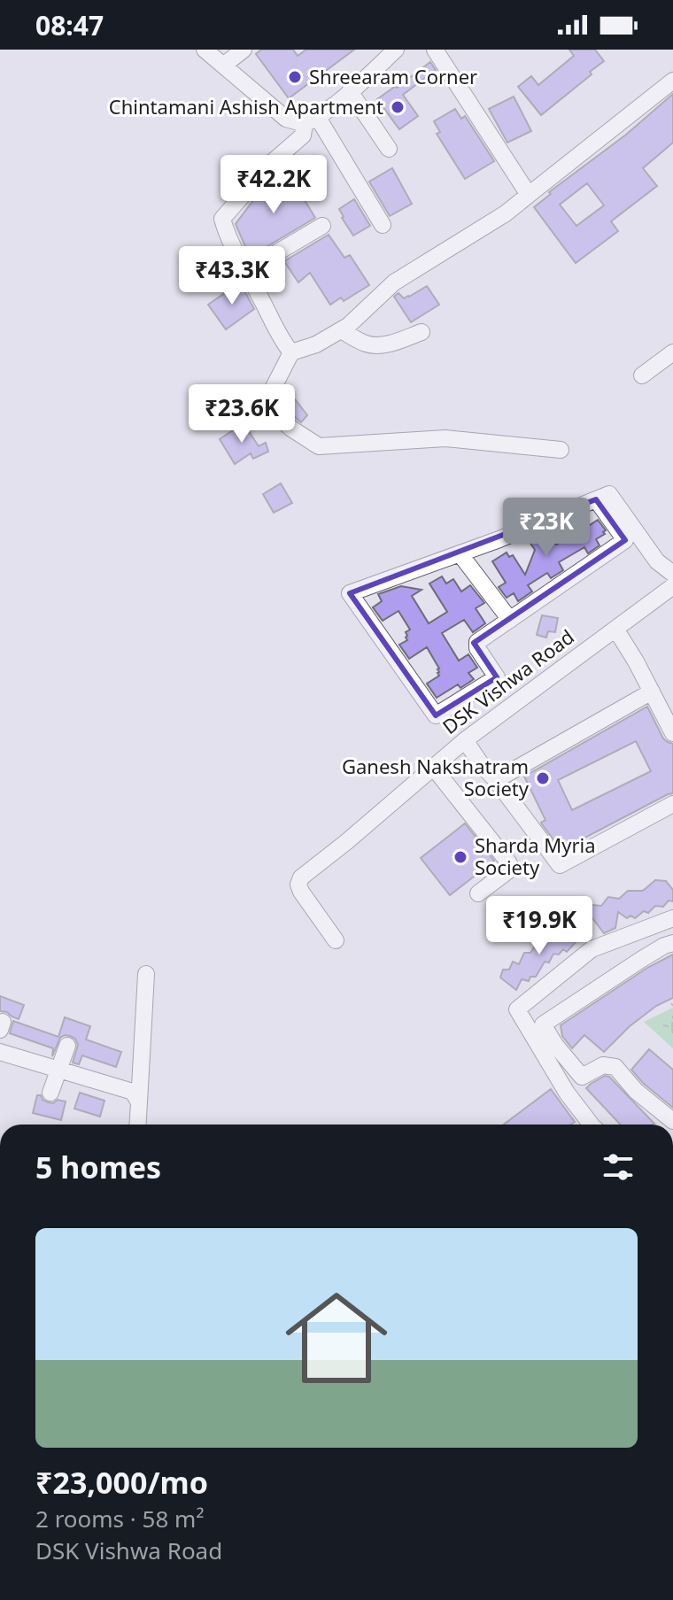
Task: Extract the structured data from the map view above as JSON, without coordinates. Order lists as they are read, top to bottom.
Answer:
{
  "streets": {
    "street": ["DSK Vishwa Road"]
  },
  "places": [
    "Shreearam Corner",
    "Chintamani Ashish Apartment",
    "Ganesh Nakshatram Society",
    "Sharda Myria Society"
  ],
  "page": {
    "status": "08:47",
    "price": [
      "₹42.2K",
      "₹43.3K",
      "₹23.6K",
      "₹23K",
      "₹19.9K"
    ],
    "heading": "5 homes",
    "list": [
      {
        "name": "₹23,000/mo",
        "note": "2 rooms · 58 m² · DSK Vishwa Road"
      }
    ]
  }
}
